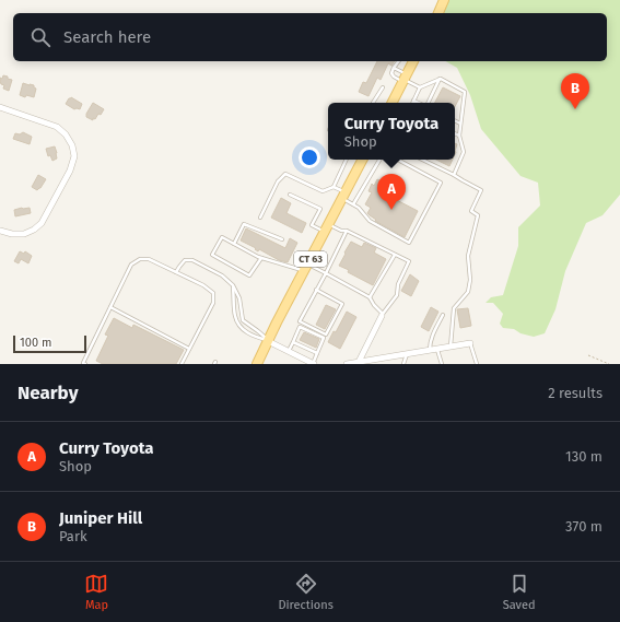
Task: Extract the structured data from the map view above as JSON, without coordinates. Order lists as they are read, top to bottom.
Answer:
{
  "streets": {
    "main road": ["CT 63"]
  },
  "scale_bar": "100 m",
  "page": {
    "search": "Search here",
    "pins": ["B", "A"],
    "popup": ["Curry Toyota", "Shop"],
    "scale": "100 m",
    "heading": ["Nearby", "2 results"],
    "list": [
      {
        "mark": "A",
        "name": "Curry Toyota",
        "note": "Shop",
        "value": "130 m"
      },
      {
        "mark": "B",
        "name": "Juniper Hill",
        "note": "Park",
        "value": "370 m"
      }
    ],
    "nav": ["Map", "Directions", "Saved"]
  }
}
